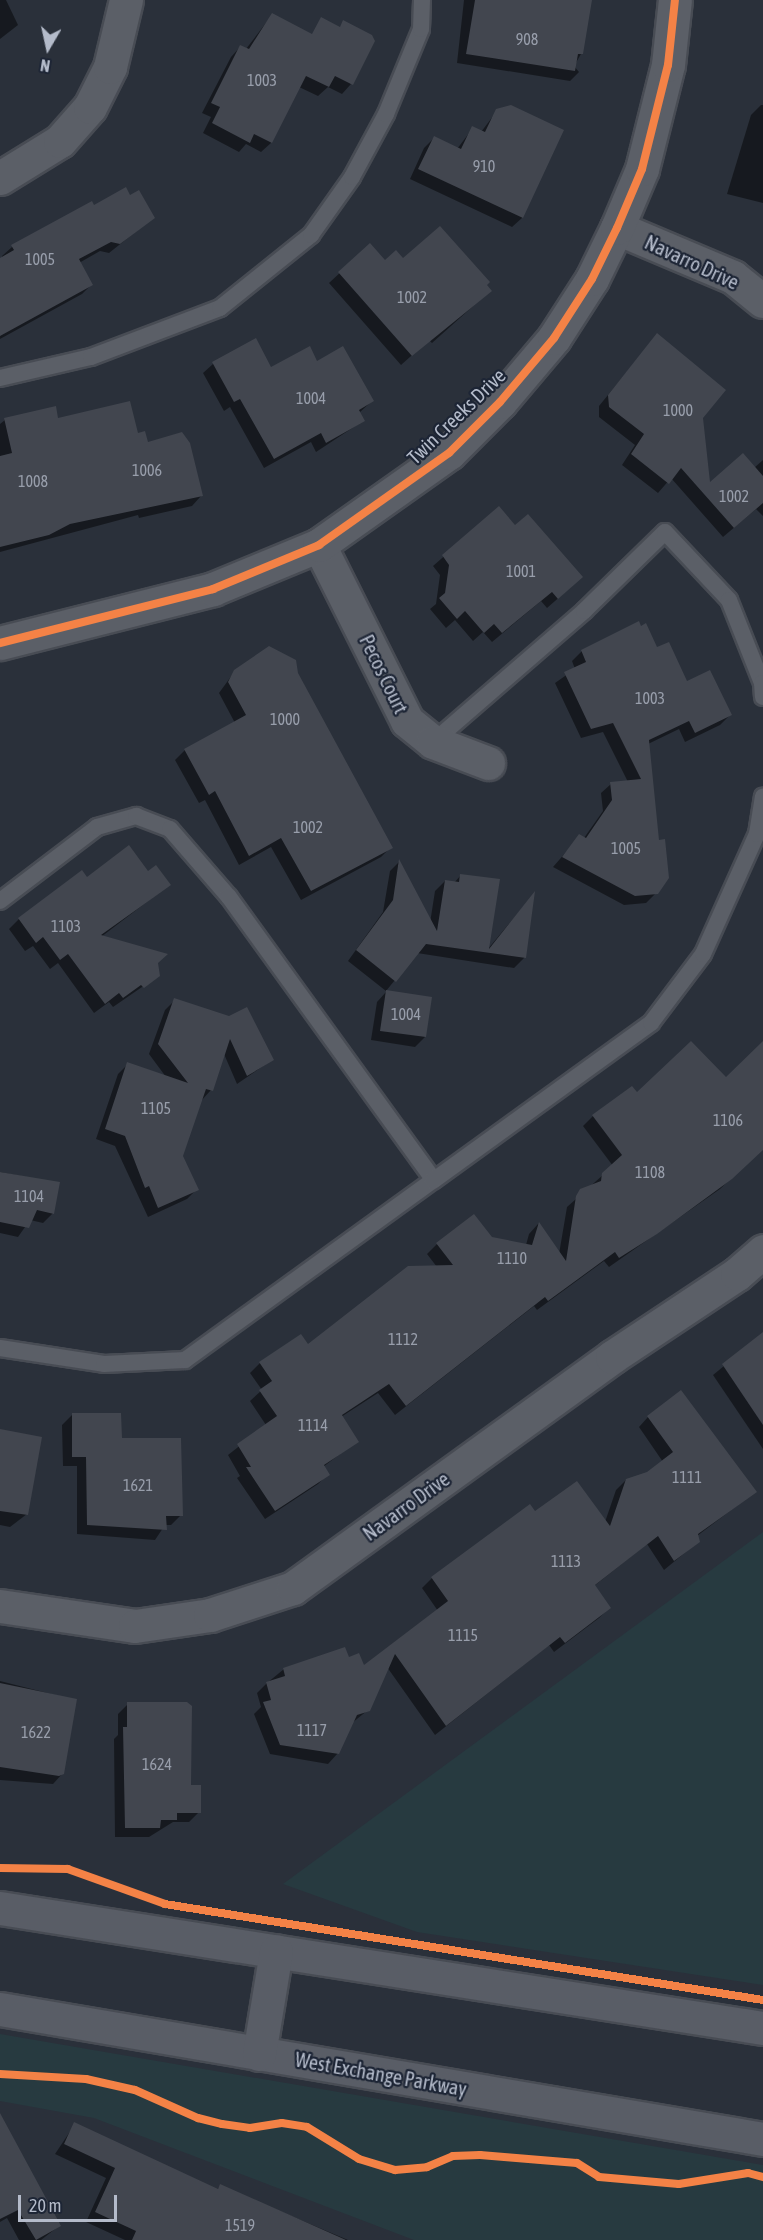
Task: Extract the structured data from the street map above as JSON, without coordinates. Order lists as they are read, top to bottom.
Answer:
{
  "streets": {
    "main road": ["West Exchange Parkway"],
    "street": ["Navarro Drive", "Twin Creeks Drive", "Pecos Court"]
  },
  "crossings": [
    ["Navarro Drive", "Twin Creeks Drive"],
    ["Twin Creeks Drive", "Pecos Court"]
  ],
  "house_numbers": [
    "908",
    "1003",
    "910",
    "1005",
    "1002",
    "1004",
    "1000",
    "1006",
    "1008",
    "1002",
    "1001",
    "1003",
    "1000",
    "1002",
    "1005",
    "1103",
    "1004",
    "1105",
    "1106",
    "1108",
    "1104",
    "1110",
    "1112",
    "1114",
    "1111",
    "1621",
    "1113",
    "1115",
    "1117",
    "1622",
    "1624",
    "1519"
  ],
  "scale_bar": "20 m",
  "north": "bottom"
}
